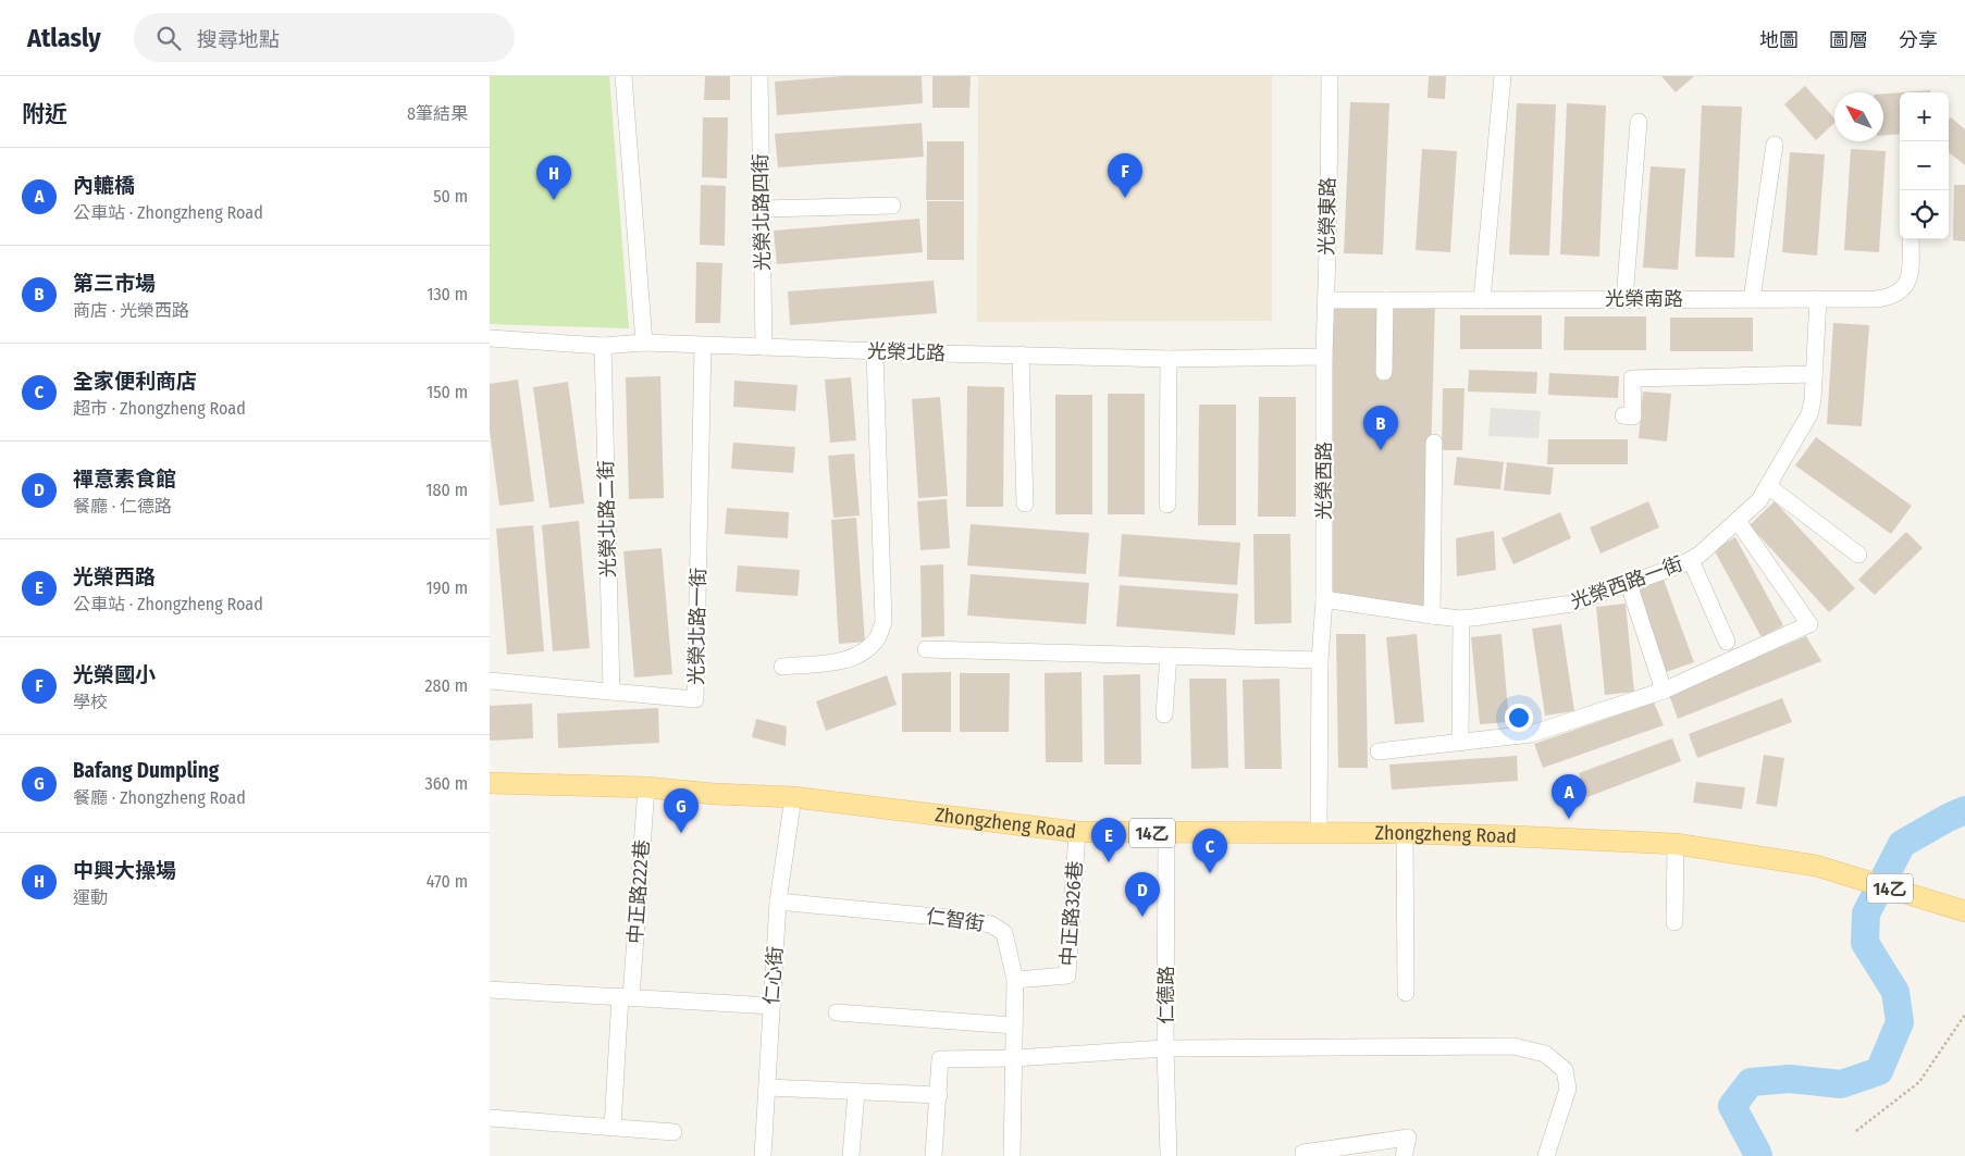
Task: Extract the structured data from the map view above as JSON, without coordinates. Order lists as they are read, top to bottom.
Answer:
{
  "streets": {
    "main road": ["Zhongzheng Road", "14乙"],
    "street": [
      "光榮北路四街",
      "光榮東路",
      "光榮南路",
      "光榮北路",
      "光榮西路",
      "光榮北路二街",
      "光榮西路一街",
      "光榮北路一街",
      "中正路222巷",
      "中正路326巷",
      "仁智街",
      "仁心街",
      "仁德路"
    ]
  },
  "crossings": [
    ["光榮北路四街", "光榮北路"],
    ["光榮東路", "光榮南路"],
    ["光榮東路", "光榮北路"],
    ["光榮東路", "光榮西路"],
    ["光榮南路", "光榮西路一街"],
    ["光榮北路", "光榮西路"],
    ["光榮北路", "光榮北路二街"],
    ["光榮北路", "光榮北路一街"],
    ["光榮西路", "光榮西路一街"],
    ["光榮西路", "Zhongzheng Road"],
    ["光榮北路二街", "光榮北路一街"],
    ["Zhongzheng Road", "中正路222巷"],
    ["Zhongzheng Road", "中正路326巷"],
    ["Zhongzheng Road", "仁心街"],
    ["Zhongzheng Road", "仁德路"],
    ["中正路326巷", "仁智街"],
    ["仁智街", "仁心街"]
  ],
  "north": "top left",
  "page": {
    "header": "Atlasly",
    "search": "搜尋地點",
    "nav": ["地圖", "圖層", "分享"],
    "heading": ["附近", "8筆結果"],
    "map_buttons": ["+", "−"],
    "list": [
      {
        "mark": "A",
        "name": "內轆橋",
        "note": "公車站 · Zhongzheng Road",
        "value": "50 m"
      },
      {
        "mark": "B",
        "name": "第三市場",
        "note": "商店 · 光榮西路",
        "value": "130 m"
      },
      {
        "mark": "C",
        "name": "全家便利商店",
        "note": "超市 · Zhongzheng Road",
        "value": "150 m"
      },
      {
        "mark": "D",
        "name": "禪意素食館",
        "note": "餐廳 · 仁德路",
        "value": "180 m"
      },
      {
        "mark": "E",
        "name": "光榮西路",
        "note": "公車站 · Zhongzheng Road",
        "value": "190 m"
      },
      {
        "mark": "F",
        "name": "光榮國小",
        "note": "學校",
        "value": "280 m"
      },
      {
        "mark": "G",
        "name": "Bafang Dumpling",
        "note": "餐廳 · Zhongzheng Road",
        "value": "360 m"
      },
      {
        "mark": "H",
        "name": "中興大操場",
        "note": "運動",
        "value": "470 m"
      }
    ],
    "pins": [
      "F",
      "H",
      "B",
      "A",
      "G",
      "E",
      "C",
      "D"
    ]
  }
}
